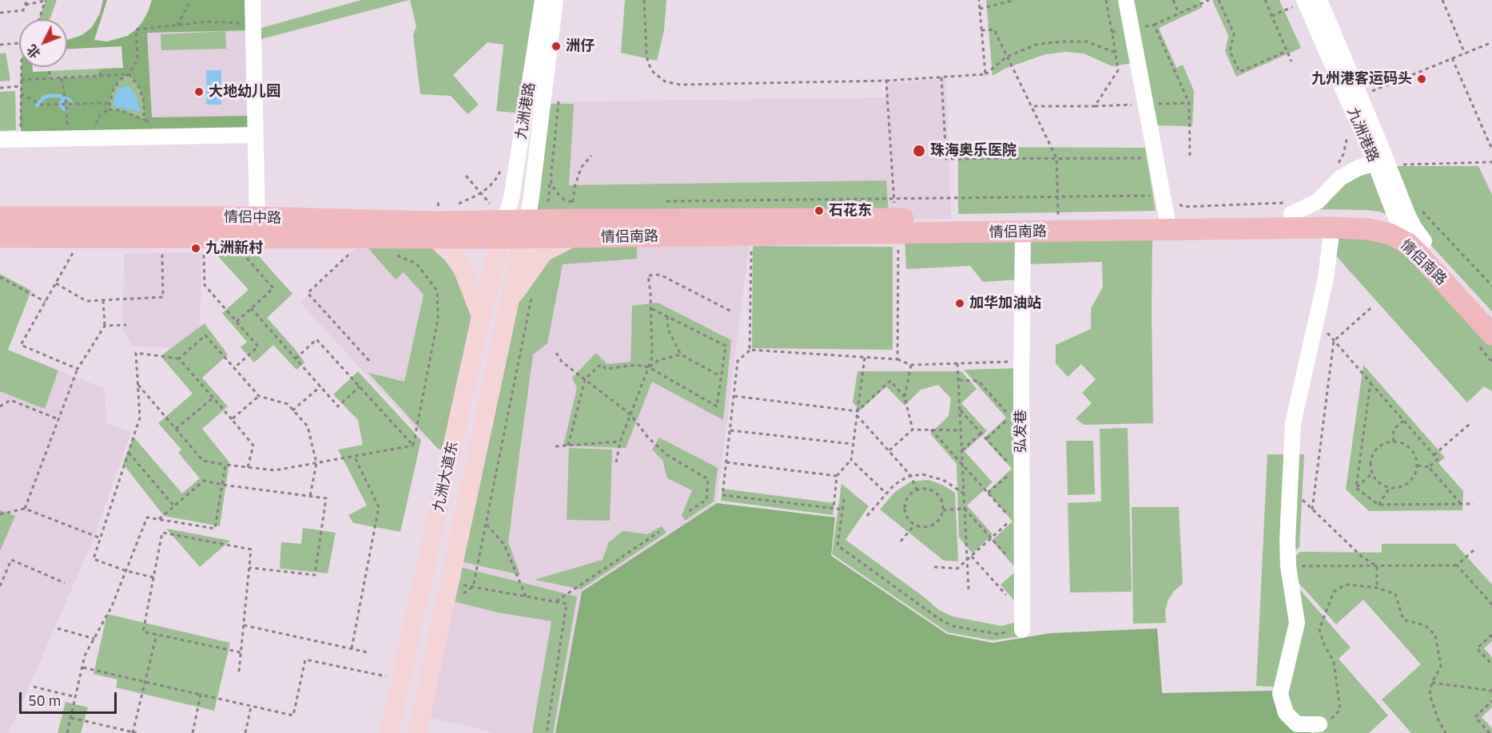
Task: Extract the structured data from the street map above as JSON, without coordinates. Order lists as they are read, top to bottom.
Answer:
{
  "streets": {
    "highway": ["情侣中路", "情侣南路"],
    "main road": ["九洲大道东"],
    "street": ["九洲港路", "弘发巷"]
  },
  "crossings": [
    ["九洲港路", "情侣中路"],
    ["九洲港路", "情侣南路"],
    ["九洲港路", "九洲大道东"],
    ["情侣中路", "情侣南路"],
    ["情侣中路", "九洲大道东"],
    ["情侣南路", "弘发巷"],
    ["情侣南路", "九洲大道东"]
  ],
  "places": [
    "洲仔",
    "九州港客运码头",
    "大地幼儿园",
    "珠海奥乐医院",
    "石花东",
    "九洲新村",
    "加华加油站"
  ],
  "scale_bar": "50 m",
  "north": "bottom left"
}
